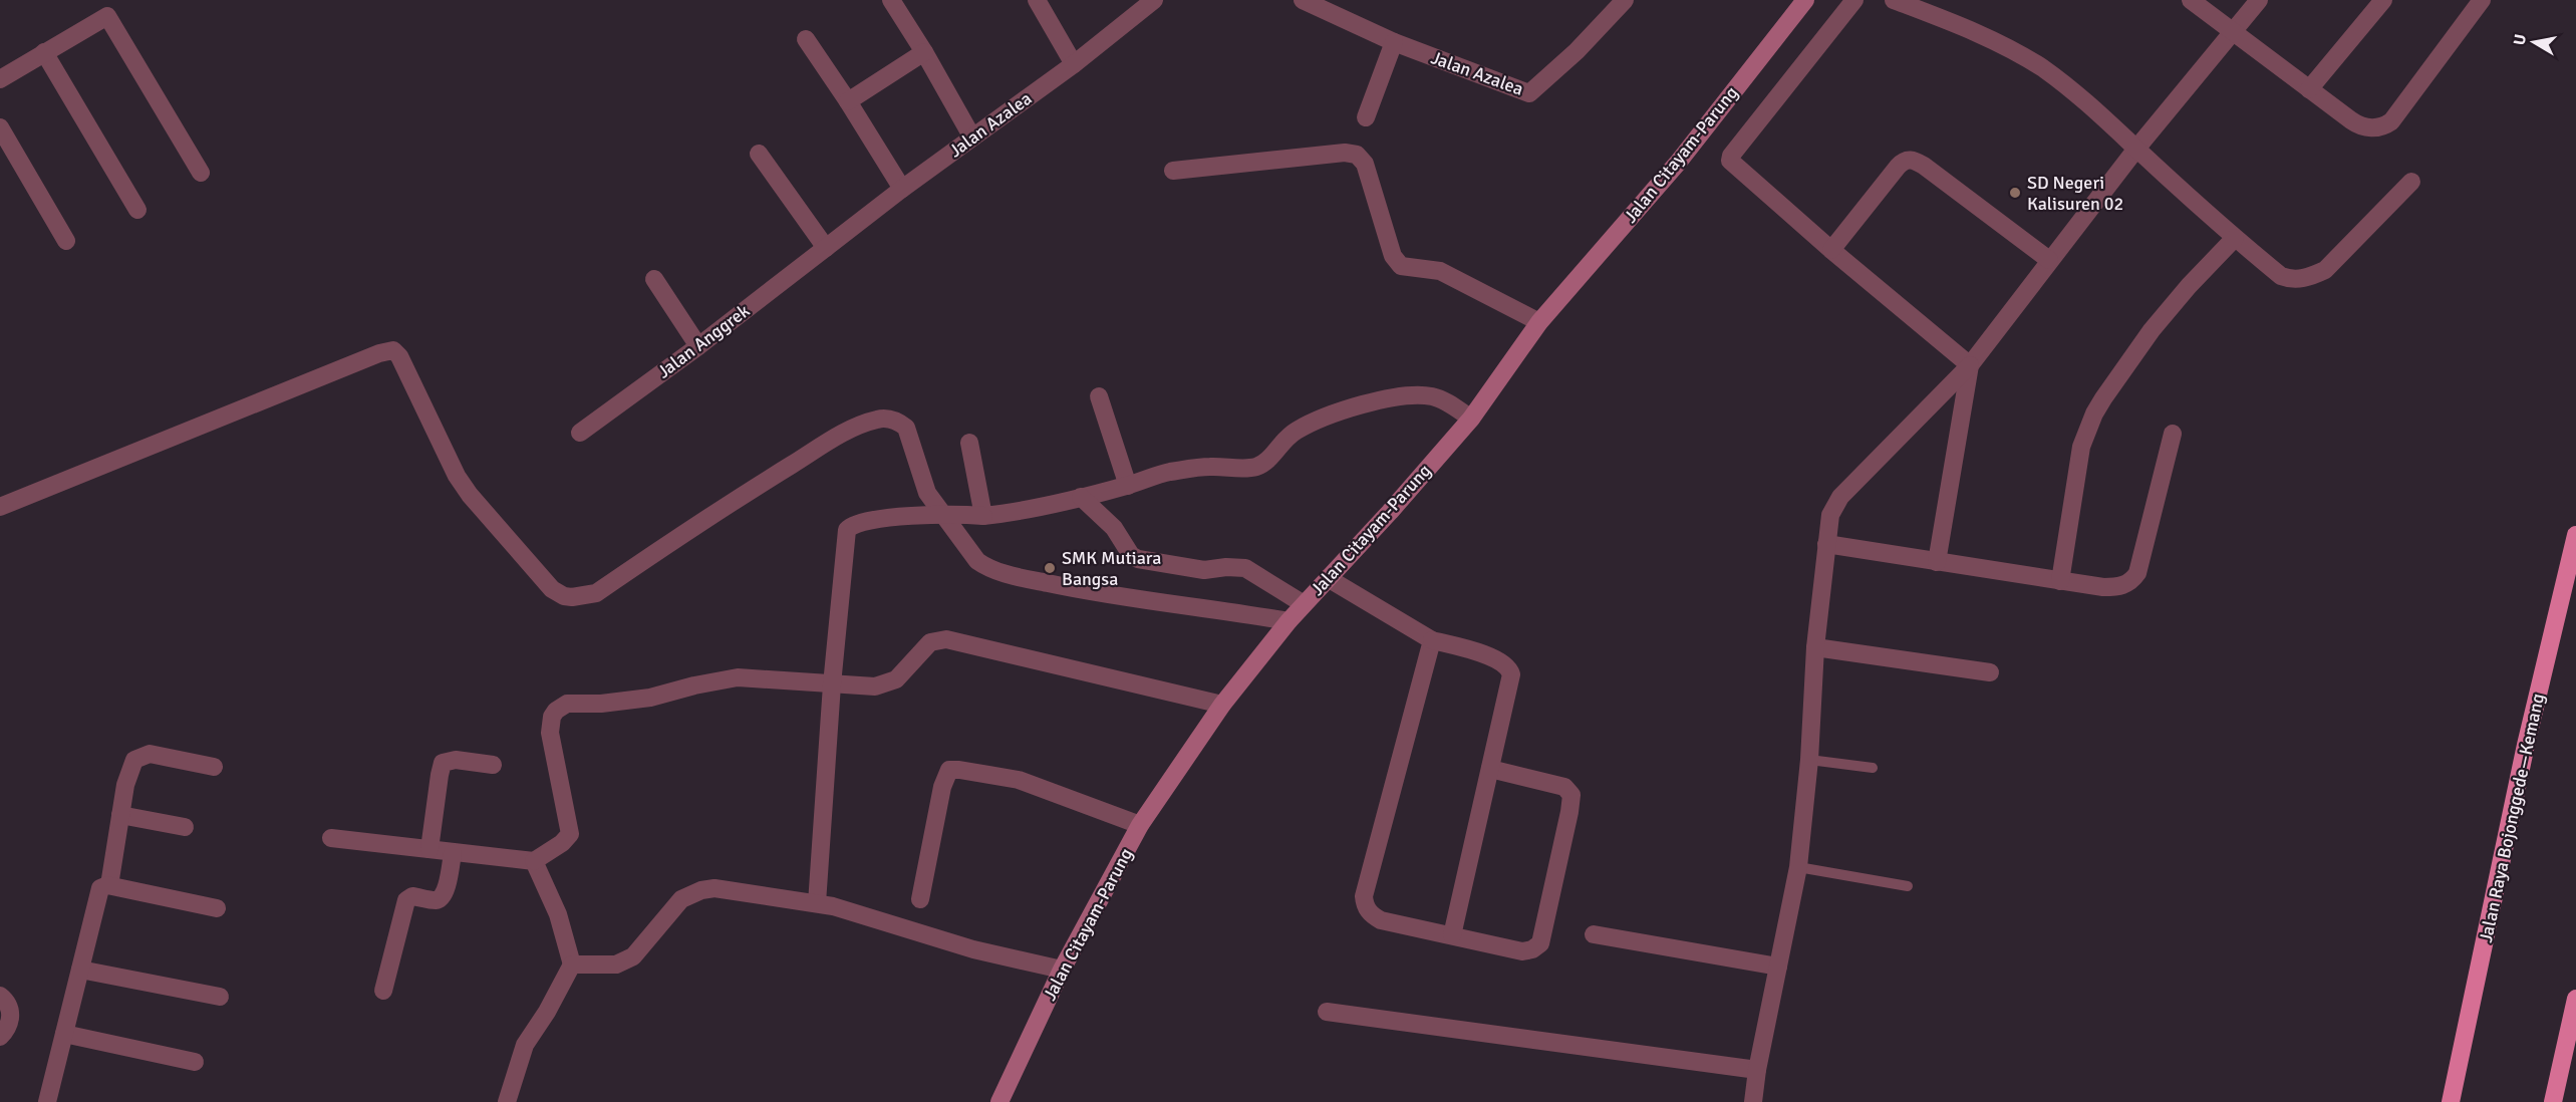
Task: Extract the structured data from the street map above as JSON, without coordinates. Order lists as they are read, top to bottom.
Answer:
{
  "streets": {
    "highway": ["Jalan Raya Bojonggede—Kemang"],
    "main road": ["Jalan Citayam-Parung"],
    "street": ["Jalan Azalea", "Jalan Anggrek"]
  },
  "crossings": [
    ["Jalan Azalea", "Jalan Anggrek"]
  ],
  "places": ["SD Negeri Kalisuren 02", "SMK Mutiara Bangsa"],
  "north": "left"
}
